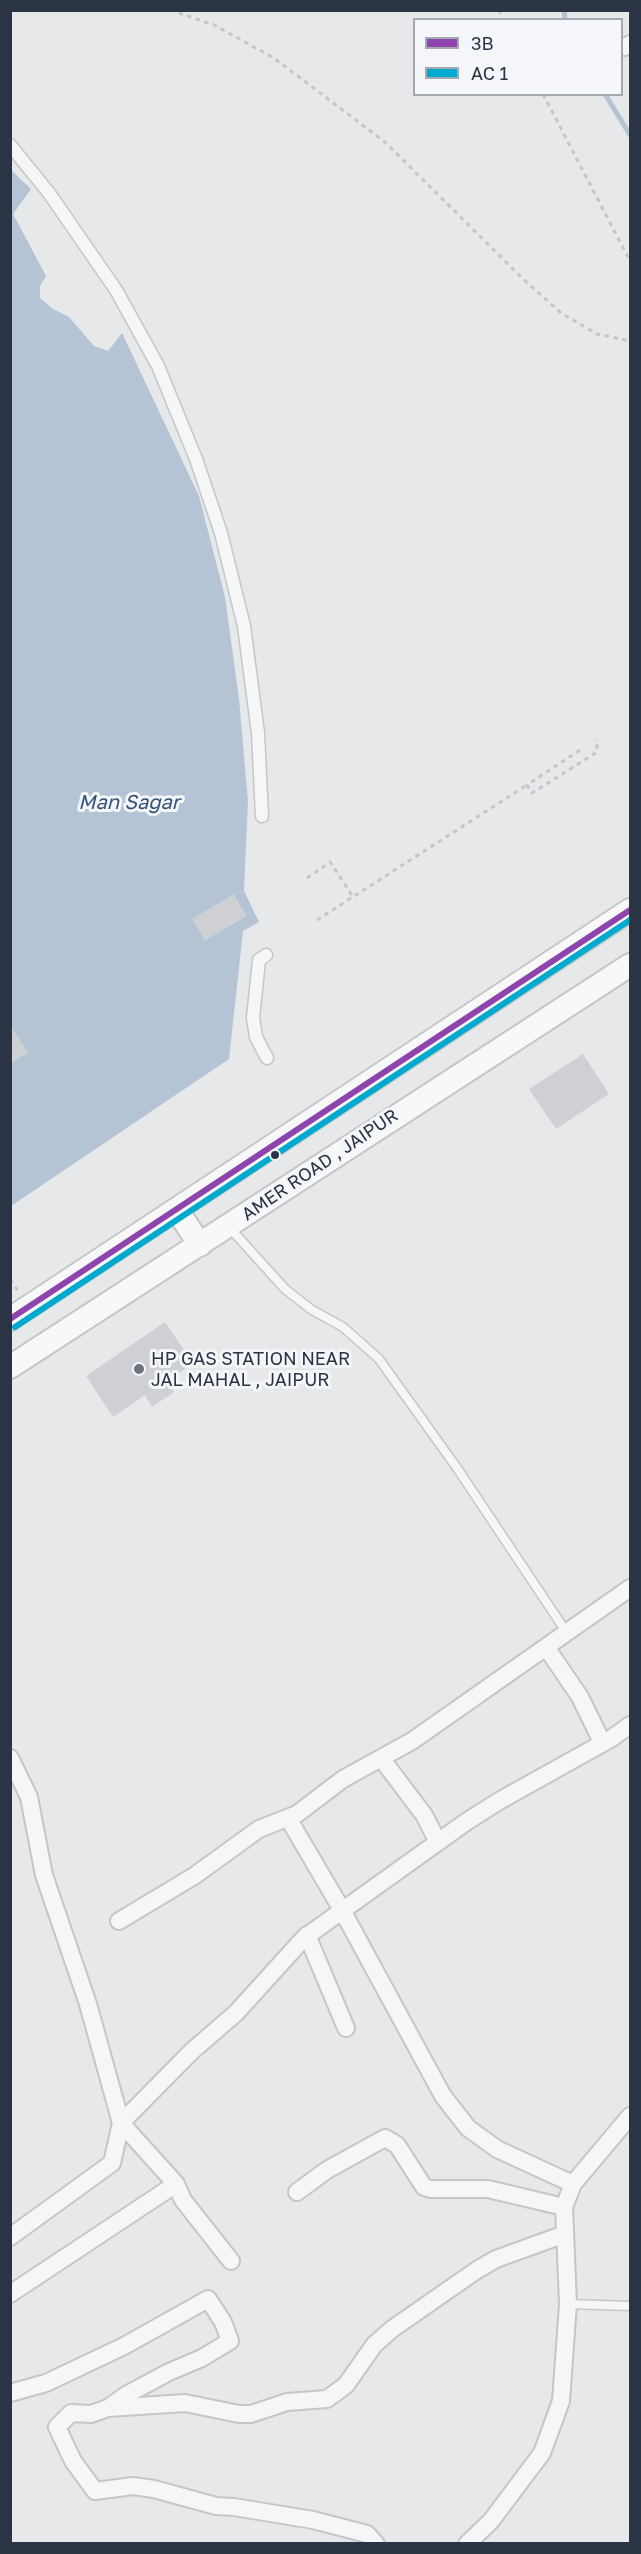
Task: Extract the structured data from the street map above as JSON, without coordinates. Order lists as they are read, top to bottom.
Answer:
{
  "streets": {
    "main road": ["AMER ROAD , JAIPUR"]
  },
  "water": ["Man Sagar"],
  "places": ["HP GAS STATION NEAR JAL MAHAL , JAIPUR"],
  "lines": ["transit line 3B"],
  "legend": ["3B", "AC 1"]
}
